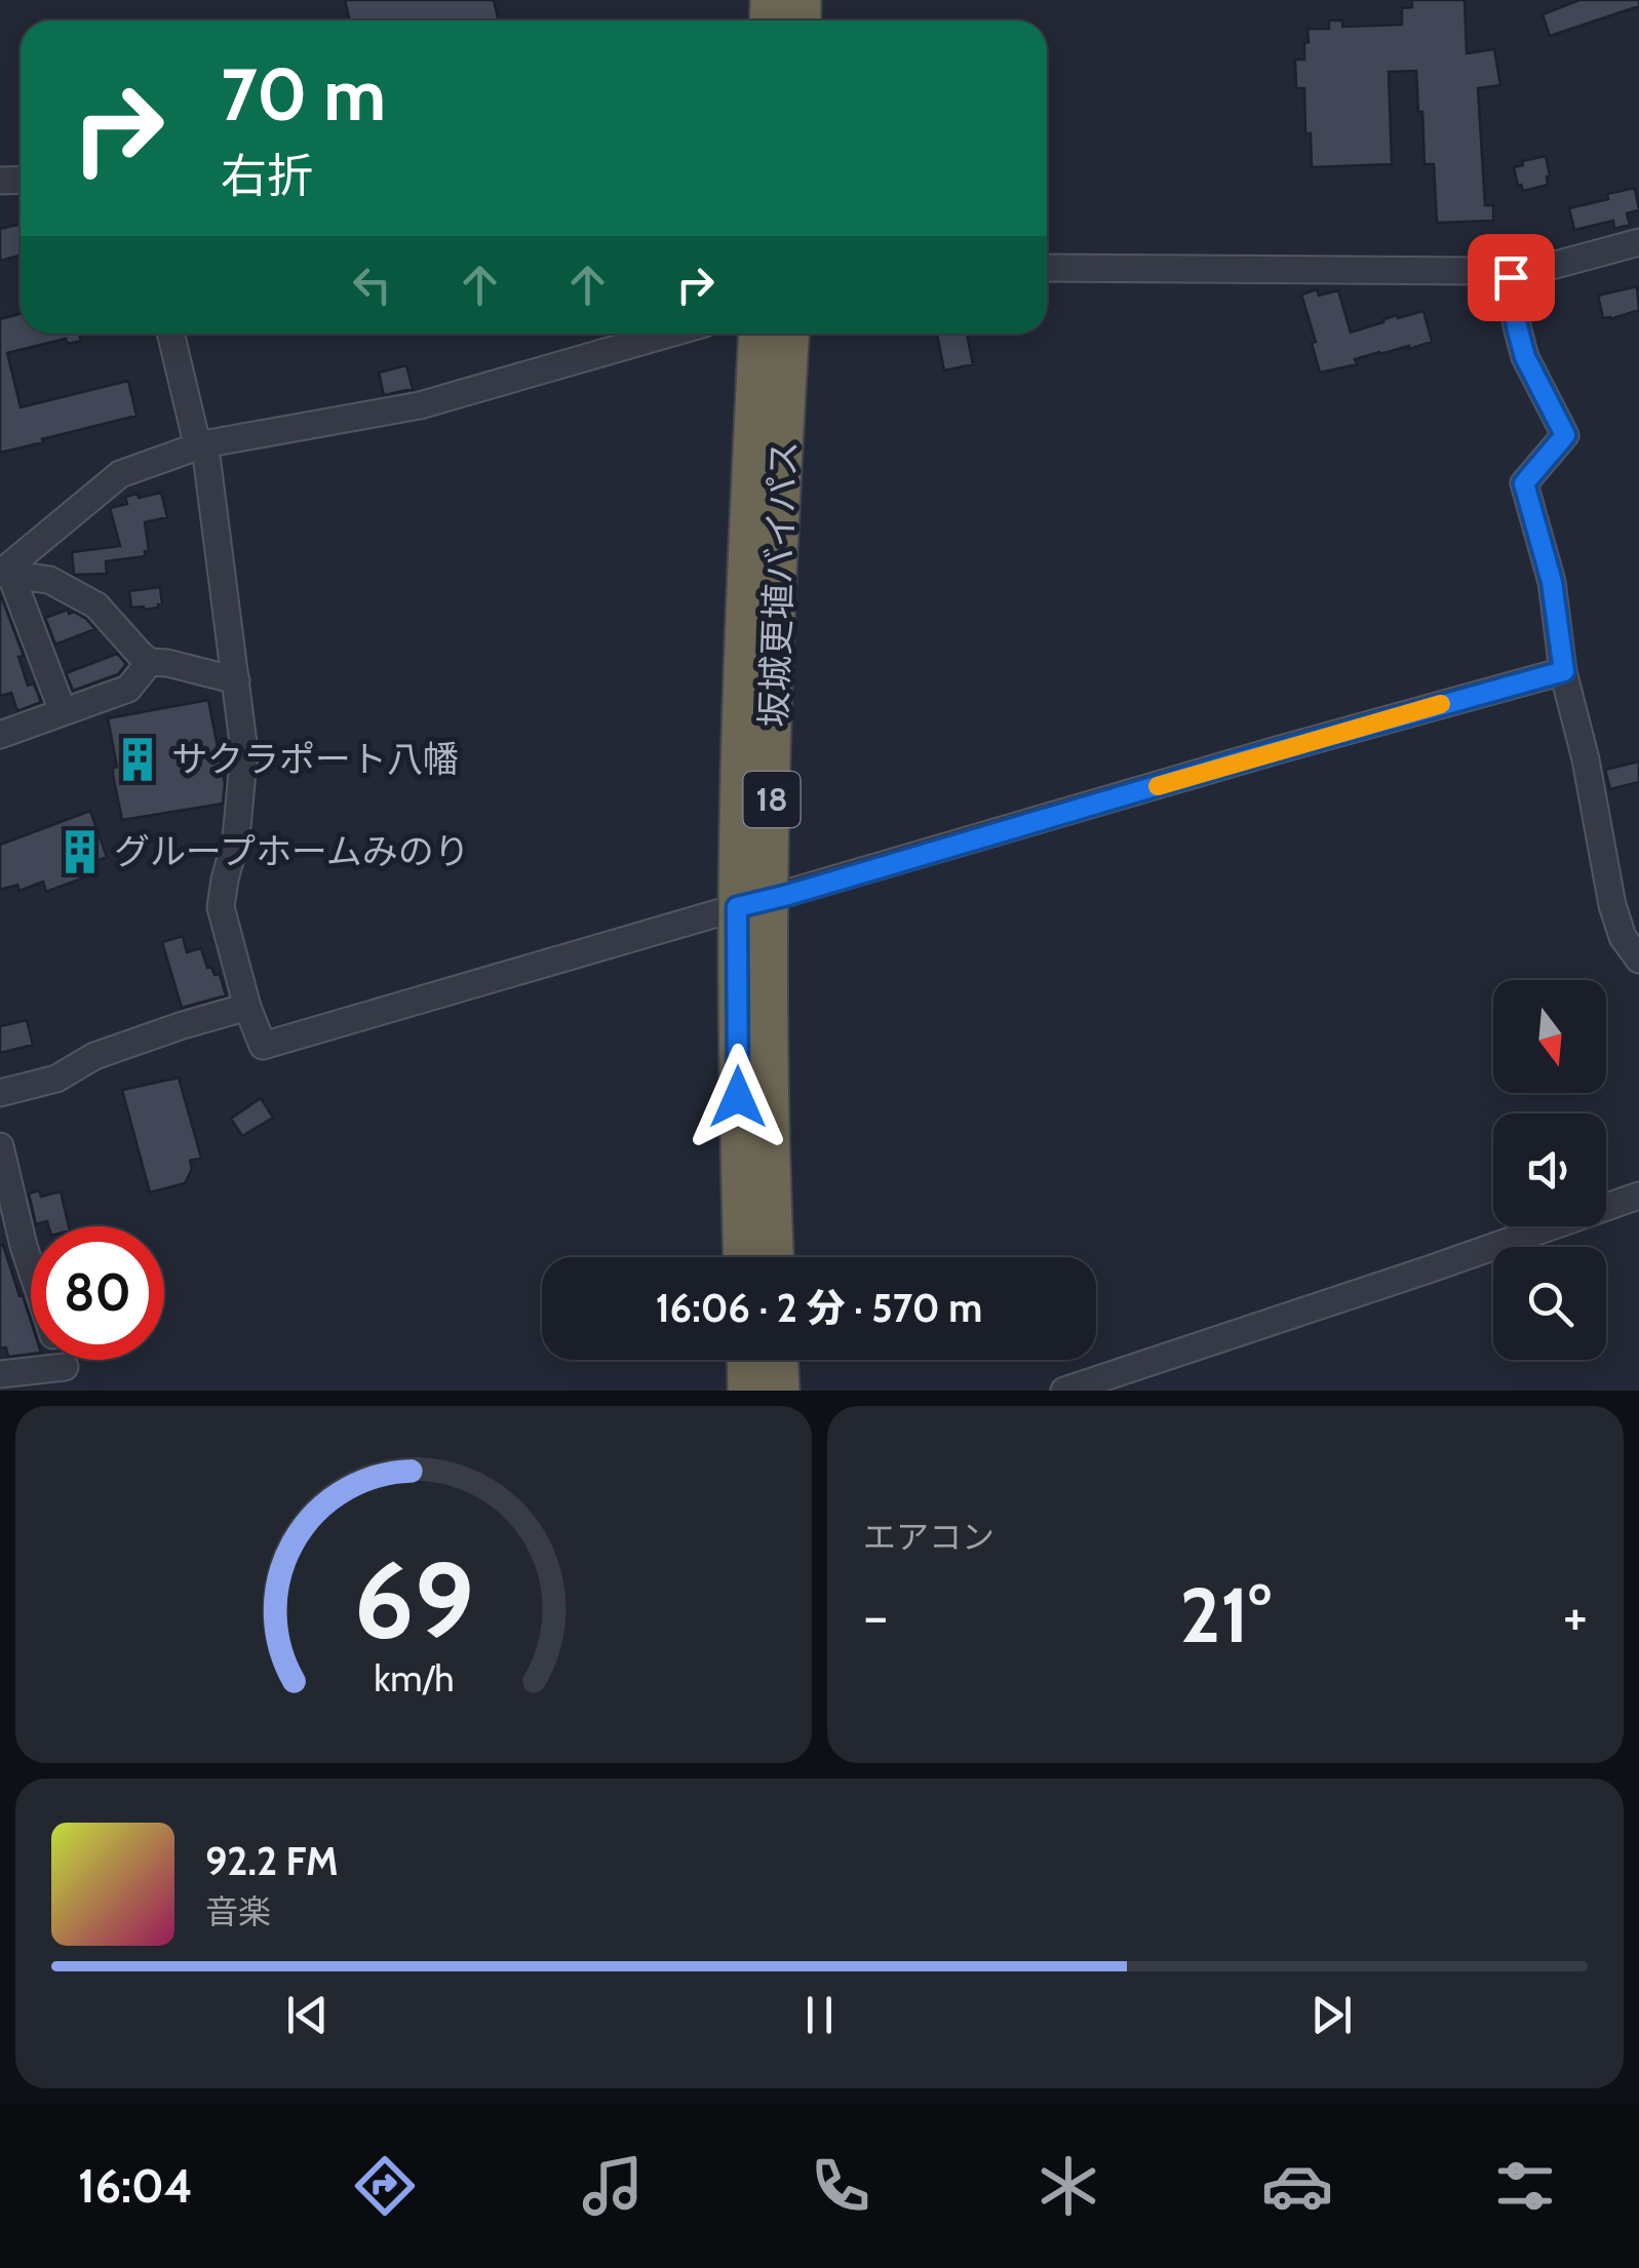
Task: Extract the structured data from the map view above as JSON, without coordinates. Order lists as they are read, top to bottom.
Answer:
{
  "streets": {
    "highway": ["坂城更埴バイパス", "18"]
  },
  "places": {
    "building": ["サクラポート八幡", "グループホームみのり"]
  },
  "north": "bottom",
  "page": {
    "turn": ["70 m", "右折"],
    "limit": "80",
    "trip": "16:06 · 2 分 · 570 m",
    "tile": "エアコン",
    "heat": ["−", "21°", "+"],
    "song": ["92.2 FM", "音楽"],
    "tabs": "16:04",
    "gauge": ["69", "km/h"]
  }
}
